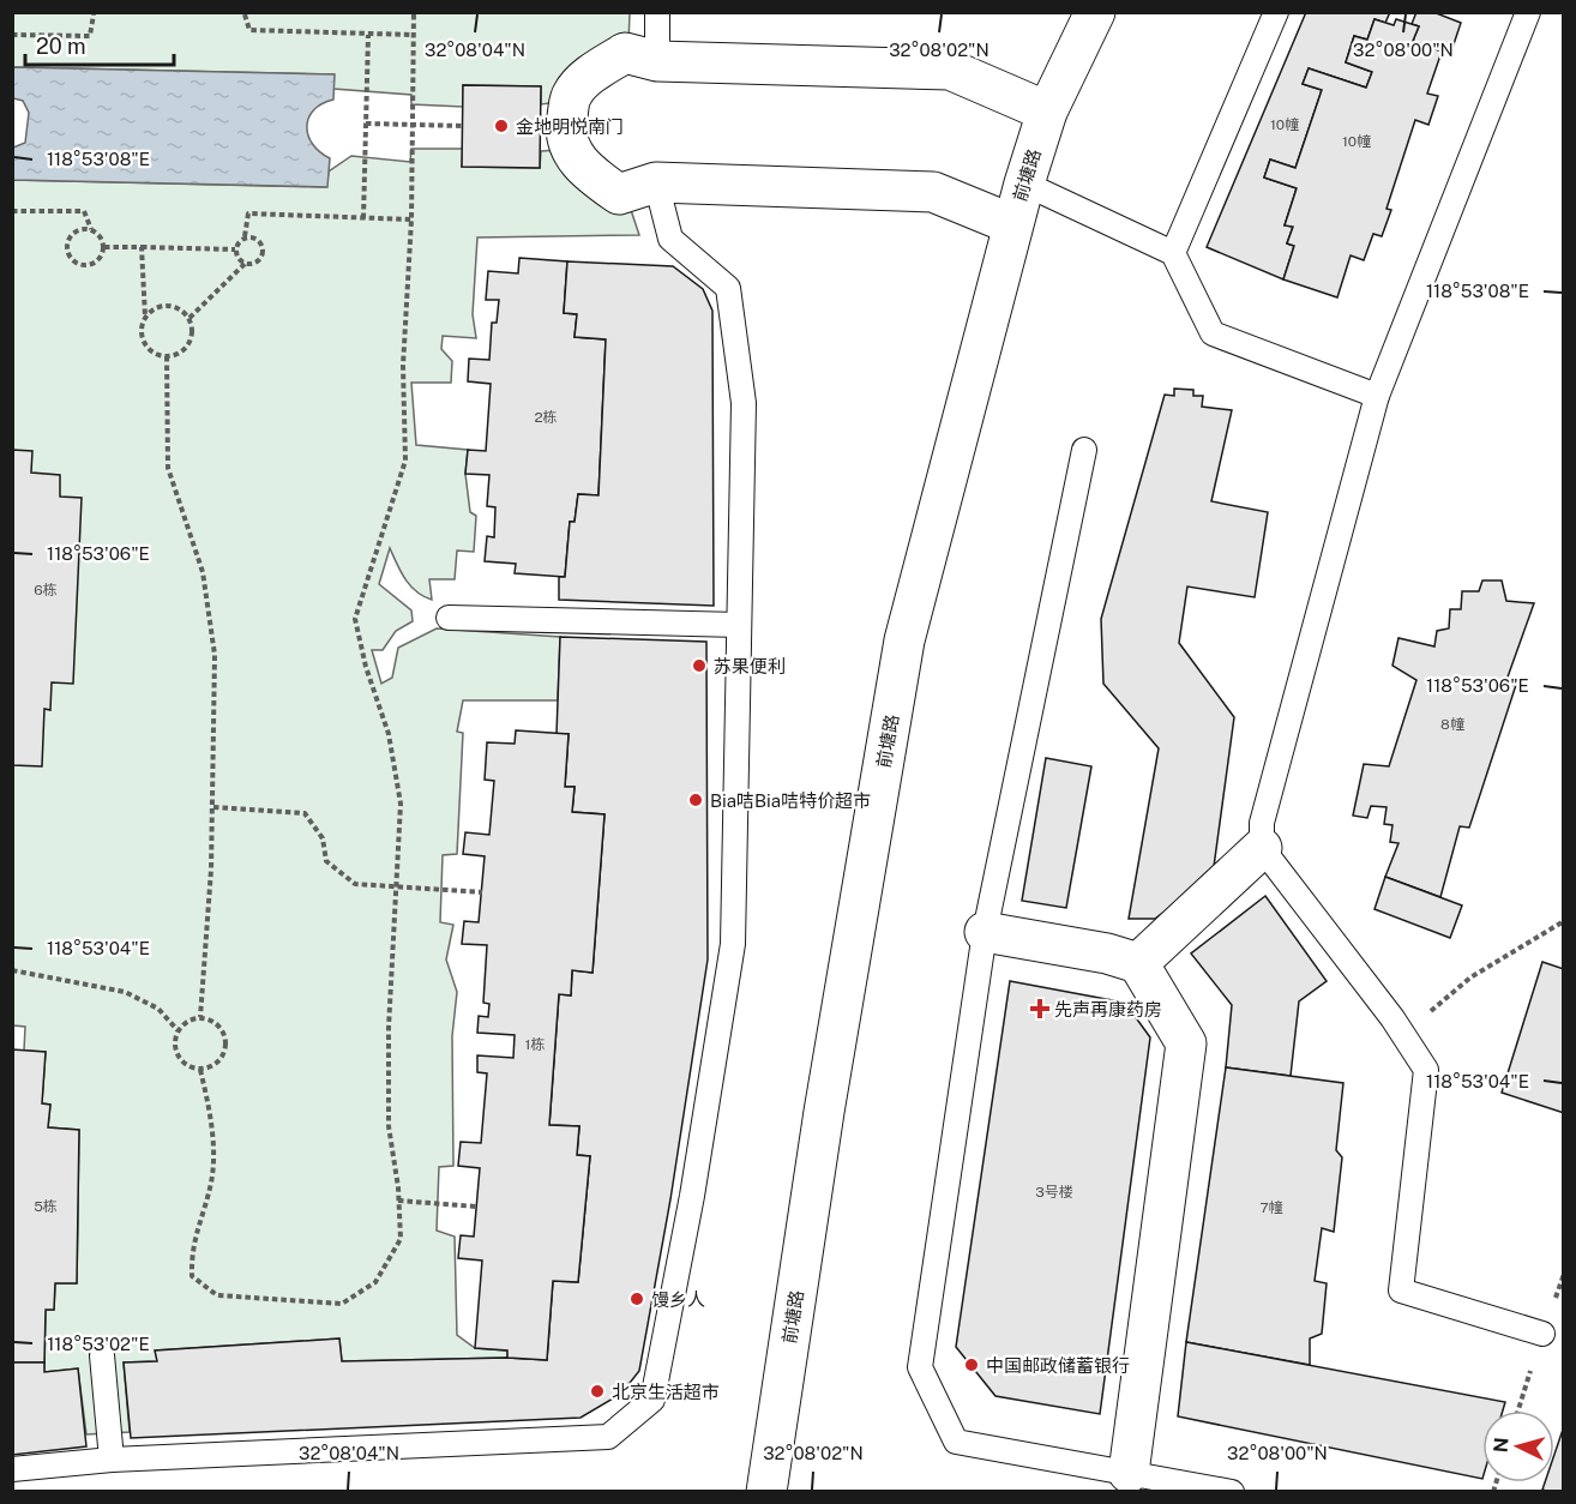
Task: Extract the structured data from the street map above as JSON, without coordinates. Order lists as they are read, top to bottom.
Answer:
{
  "streets": {
    "street": ["前塘路"]
  },
  "places": {
    "other": [
      "金地明悦南门",
      "苏果便利",
      "Bia咭Bia咭特价超市",
      "馒乡人",
      "中国邮政储蓄银行",
      "北京生活超市"
    ],
    "health": ["先声再康药房"]
  },
  "house_numbers": [
    "10幢",
    "10幢",
    "2栋",
    "6栋",
    "8幢",
    "1栋",
    "3号楼",
    "5栋",
    "7幢"
  ],
  "scale_bar": "20 m",
  "north": "left",
  "coordinates": [
    "32°08'04\"N",
    "32°08'02\"N",
    "32°08'00\"N",
    "118°53'08\"E",
    "118°53'06\"E",
    "118°53'04\"E",
    "118°53'02\"E"
  ]
}
